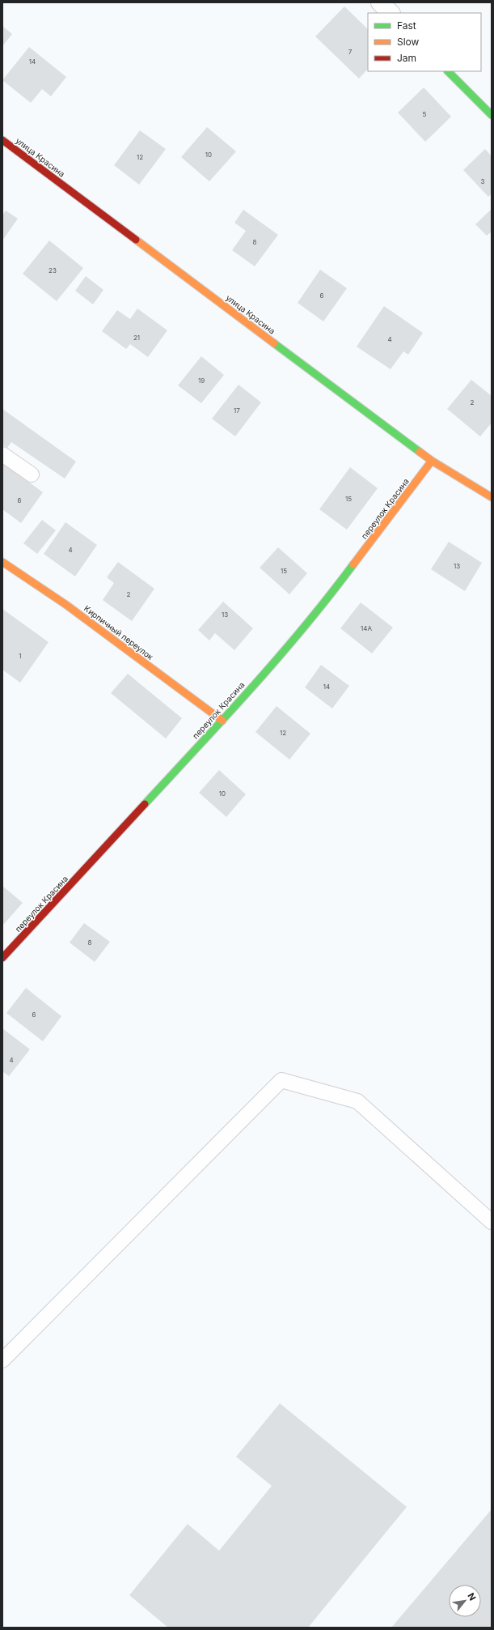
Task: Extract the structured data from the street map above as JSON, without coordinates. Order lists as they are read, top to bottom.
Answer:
{
  "streets": {
    "street": ["улица Красина", "переулок Красина", "Кирпичный переулок"]
  },
  "crossings": [
    ["улица Красина", "переулок Красина"],
    ["переулок Красина", "Кирпичный переулок"]
  ],
  "house_numbers": [
    "7",
    "14",
    "5",
    "10",
    "12",
    "3",
    "8",
    "23",
    "6",
    "21",
    "4",
    "19",
    "2",
    "17",
    "15",
    "6",
    "4",
    "13",
    "15",
    "2",
    "13",
    "14А",
    "1",
    "14",
    "12",
    "10",
    "8",
    "6",
    "4"
  ],
  "legend": ["Fast", "Slow", "Jam"],
  "north": "top right"
}
